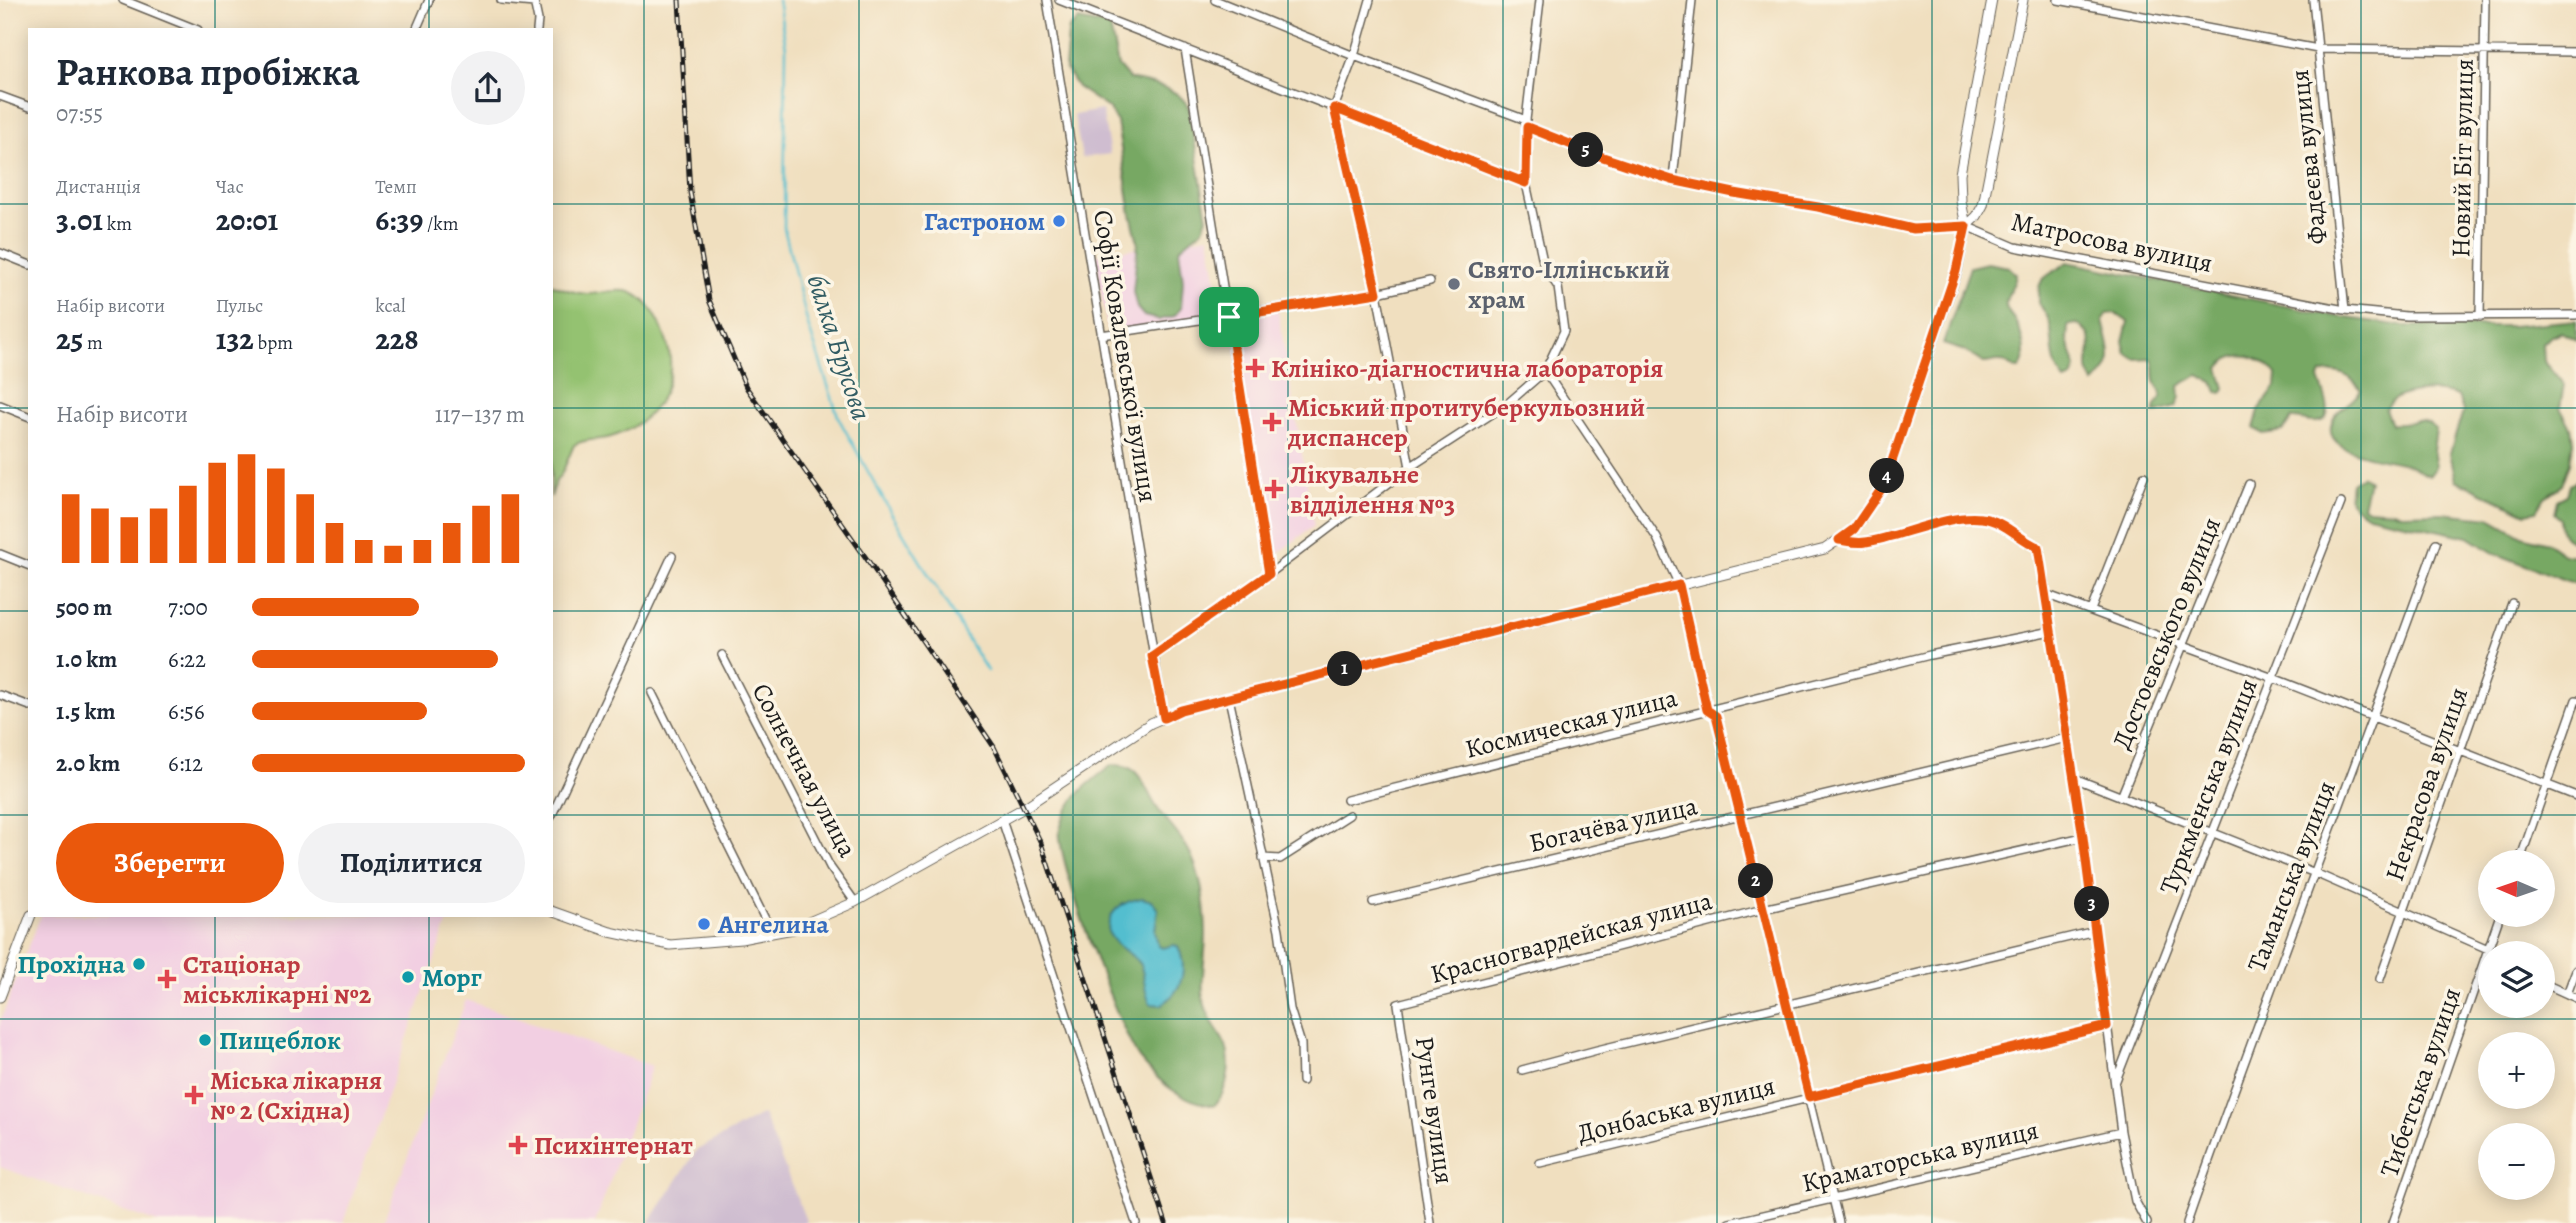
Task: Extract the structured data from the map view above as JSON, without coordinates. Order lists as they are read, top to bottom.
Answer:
{
  "streets": {
    "street": [
      "Фадеєва вулиця",
      "Новий Біт вулиця",
      "Матросова вулиця",
      "Софії Ковалевської вулиця",
      "Достоєвського вулиця",
      "Космическая улица",
      "Солнечная улица",
      "Некрасова вулиця",
      "Туркменська вулиця",
      "Богачёва улица",
      "Таманська вулиця",
      "Красногвардейская улица",
      "Тибетська вулиця",
      "Донбаська вулиця",
      "Рунге вулиця",
      "Краматорська вулиця"
    ]
  },
  "crossings": [
    ["Фадеєва вулиця", "Матросова вулиця"],
    ["Новий Біт вулиця", "Матросова вулиця"],
    ["Красногвардейская улица", "Рунге вулиця"]
  ],
  "water": ["балка Брусова"],
  "places": {
    "other": [
      "Гастроном",
      "Свято-Іллінський храм",
      "Ангелина",
      "Прохідна",
      "Морг",
      "Пищеблок"
    ],
    "health": [
      "Клініко-діагностична лабораторія",
      "Міський протитуберкульозний диспансер",
      "Лікувальне відділення №3",
      "Стаціонар міськлікарні №2",
      "Міська лікарня № 2 (Східна)",
      "Психінтернат"
    ]
  },
  "north": "left",
  "page": {
    "heading": ["Ранкова пробіжка", "07:55"],
    "pins": [
      "5",
      "4",
      "1",
      "2",
      "3"
    ],
    "stats": [
      ["Дистанція", "3.01 km"],
      ["Час", "20:01"],
      ["Темп", "6:39 /km"],
      ["Набір висоти", "25 m"],
      ["Пульс", "132 bpm"],
      ["kcal", "228"]
    ],
    "chart": ["Набір висоти", "117–137 m"],
    "list": [
      {
        "name": "500 m",
        "note": "7:00"
      },
      {
        "name": "1.0 km",
        "note": "6:22"
      },
      {
        "name": "1.5 km",
        "note": "6:56"
      },
      {
        "name": "2.0 km",
        "note": "6:12"
      }
    ],
    "buttons": ["Зберегти", "Поділитися"],
    "map_buttons": ["+", "−"]
  }
}
